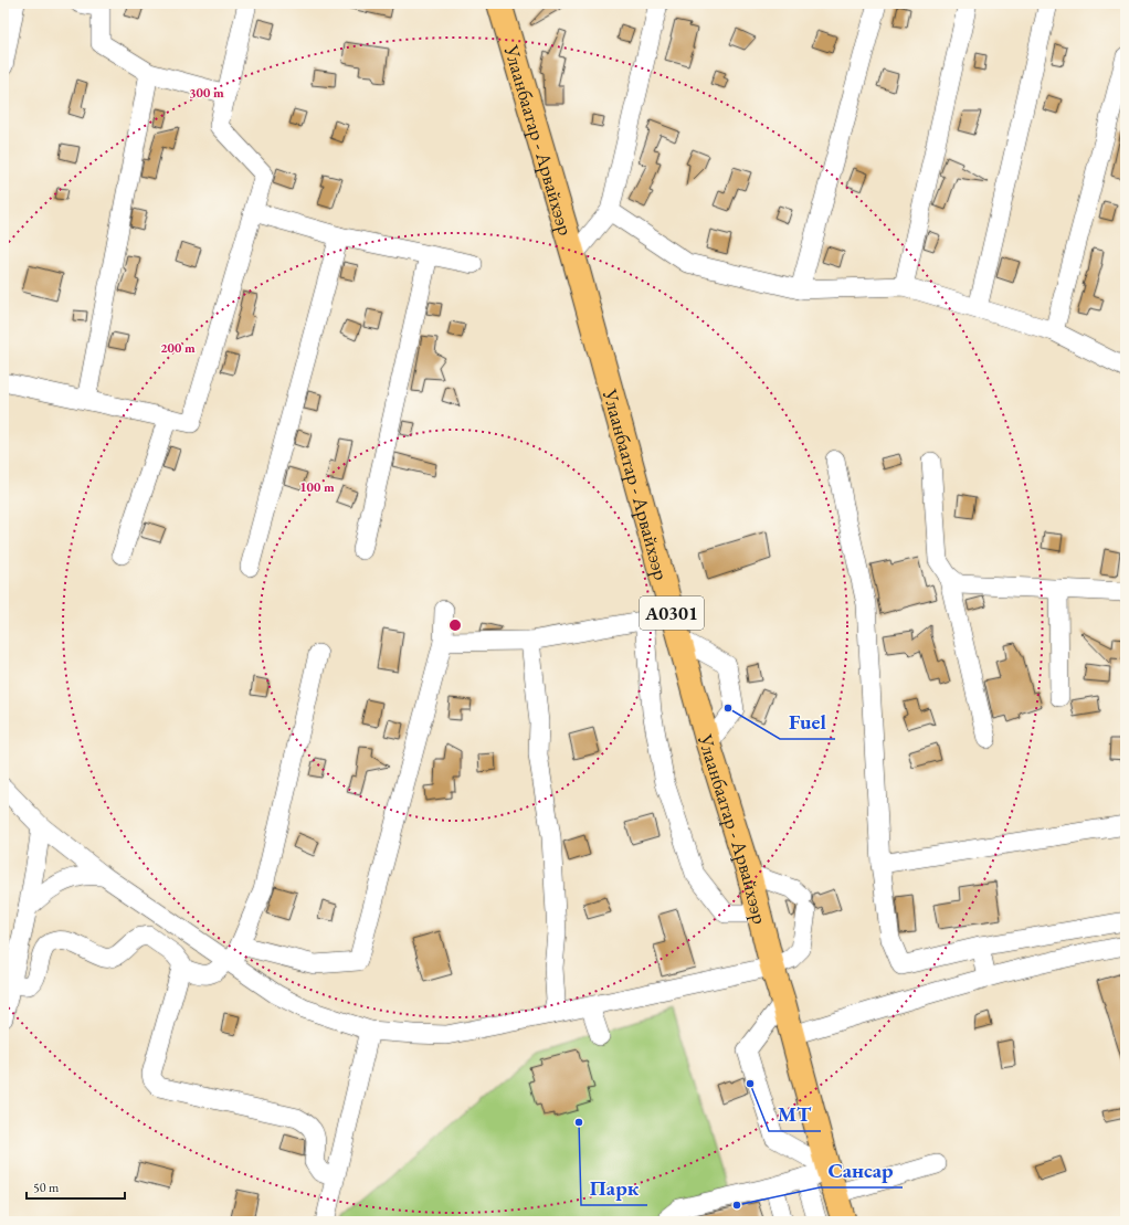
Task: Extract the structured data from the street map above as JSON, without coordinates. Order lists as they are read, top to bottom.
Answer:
{
  "streets": {
    "highway": ["Улаанбаатар - Арвайхээр", "A0301"]
  },
  "places": [
    "Fuel",
    "МТ",
    "Парк",
    "Сансар"
  ],
  "scale_bar": "50 m",
  "rings": ["300 m", "200 m", "100 m"]
}
